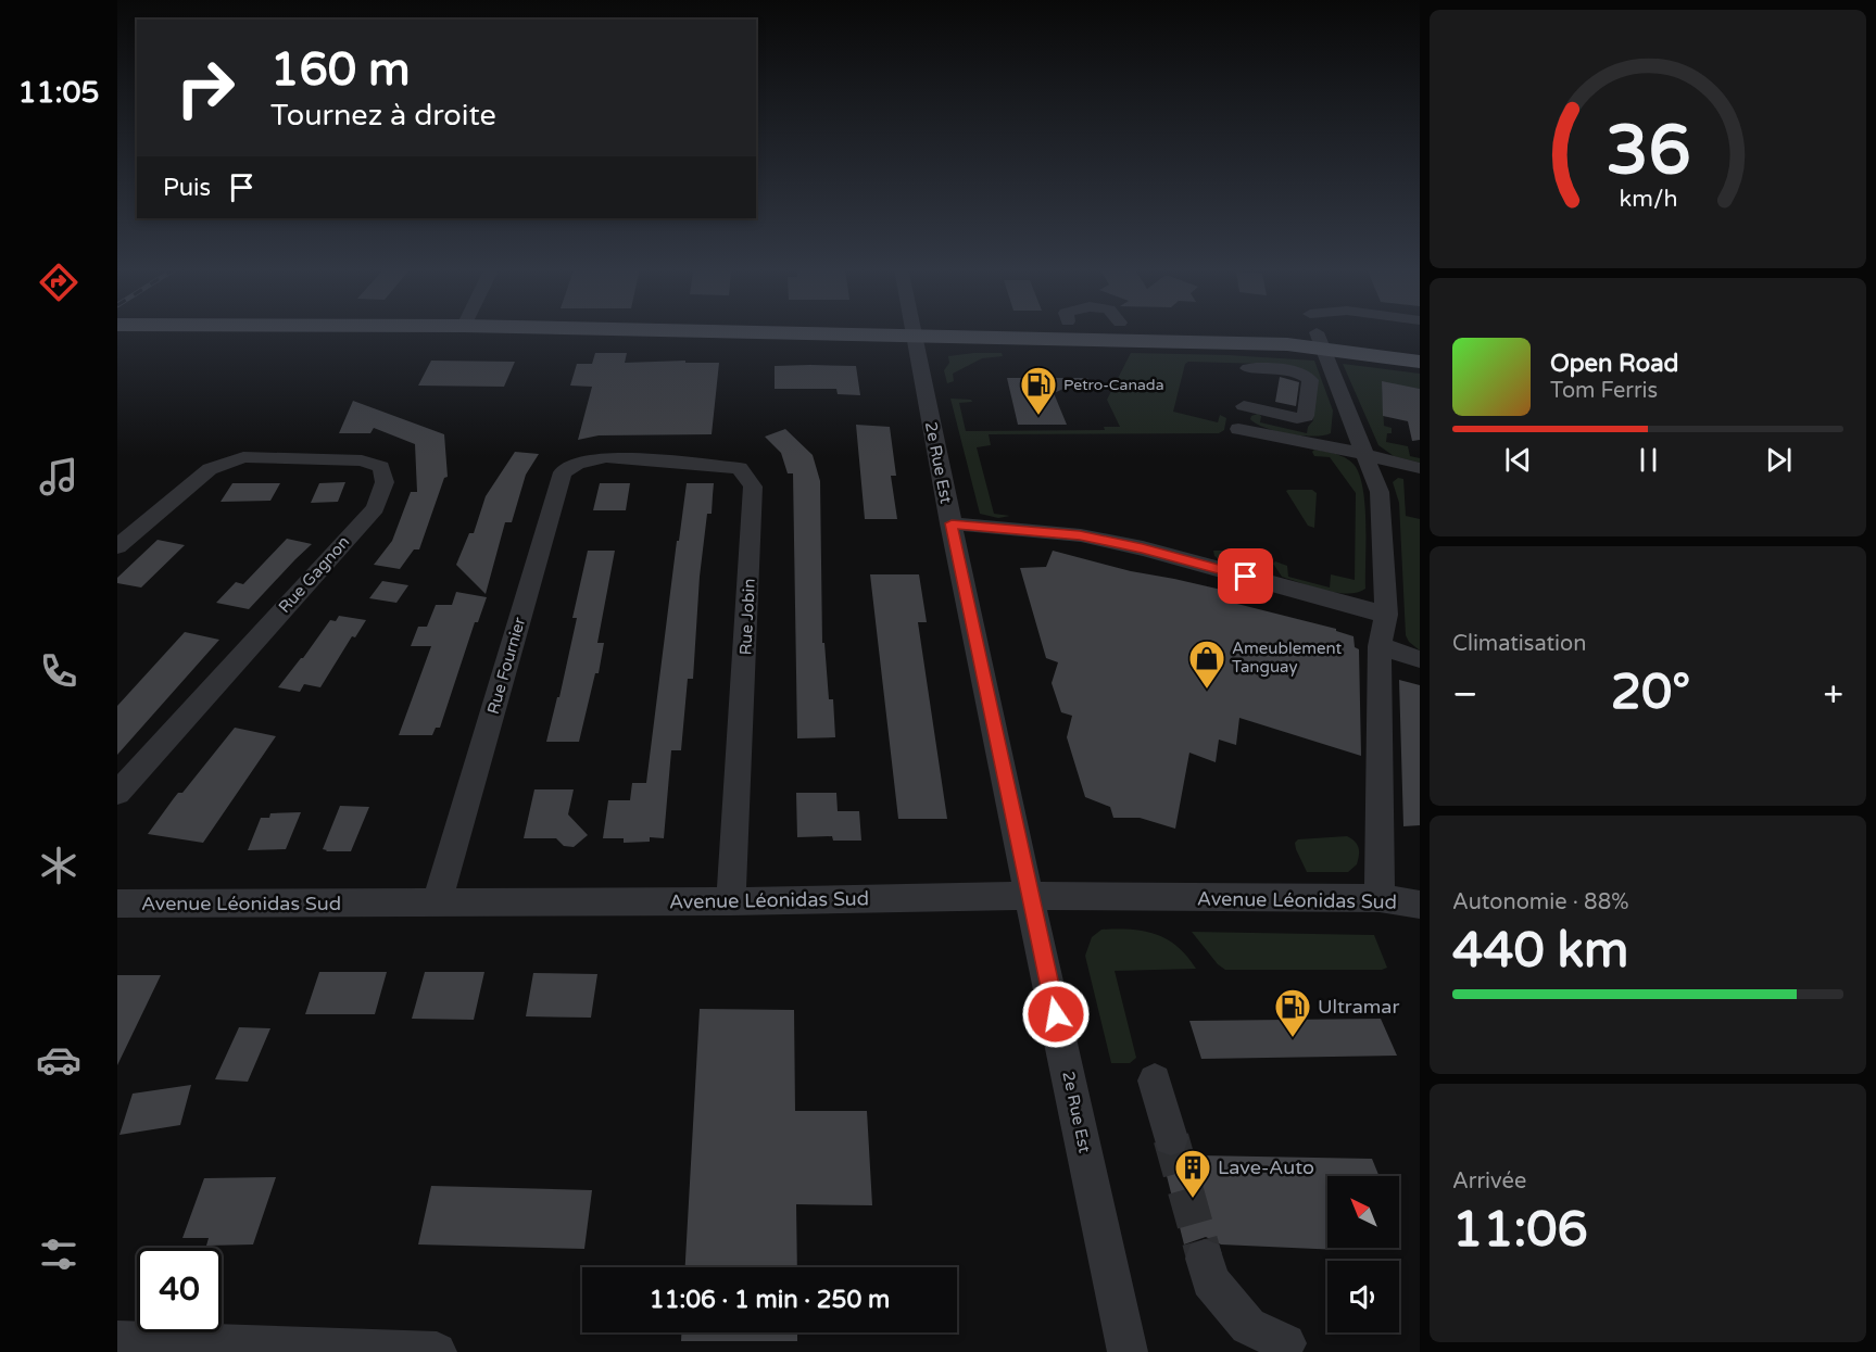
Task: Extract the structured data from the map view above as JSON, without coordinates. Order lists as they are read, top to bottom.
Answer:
{
  "streets": {
    "street": [
      "2e Rue Est",
      "Rue Gagnon",
      "Rue Jobin",
      "Rue Fournier",
      "Avenue Léonidas Sud"
    ]
  },
  "crossings": [
    ["2e Rue Est", "Avenue Léonidas Sud"],
    ["Rue Jobin", "Rue Fournier"],
    ["Rue Jobin", "Avenue Léonidas Sud"],
    ["Rue Fournier", "Avenue Léonidas Sud"]
  ],
  "places": {
    "fuel station": ["Petro-Canada", "Ultramar"],
    "shop": ["Ameublement Tanguay"],
    "building": ["Lave-Auto"]
  },
  "north": "top left",
  "page": {
    "tabs": "11:05",
    "turn": ["160 m", "Tournez à droite"],
    "then": "Puis",
    "song": ["Open Road", "Tom Ferris"],
    "tile": [
      "Climatisation",
      ["Autonomie · 88%", "440 km"],
      ["Arrivée", "11:06"]
    ],
    "heat": ["−", "20°", "+"],
    "limit": "40",
    "trip": "11:06 · 1 min · 250 m",
    "gauge": ["36", "km/h"]
  }
}
